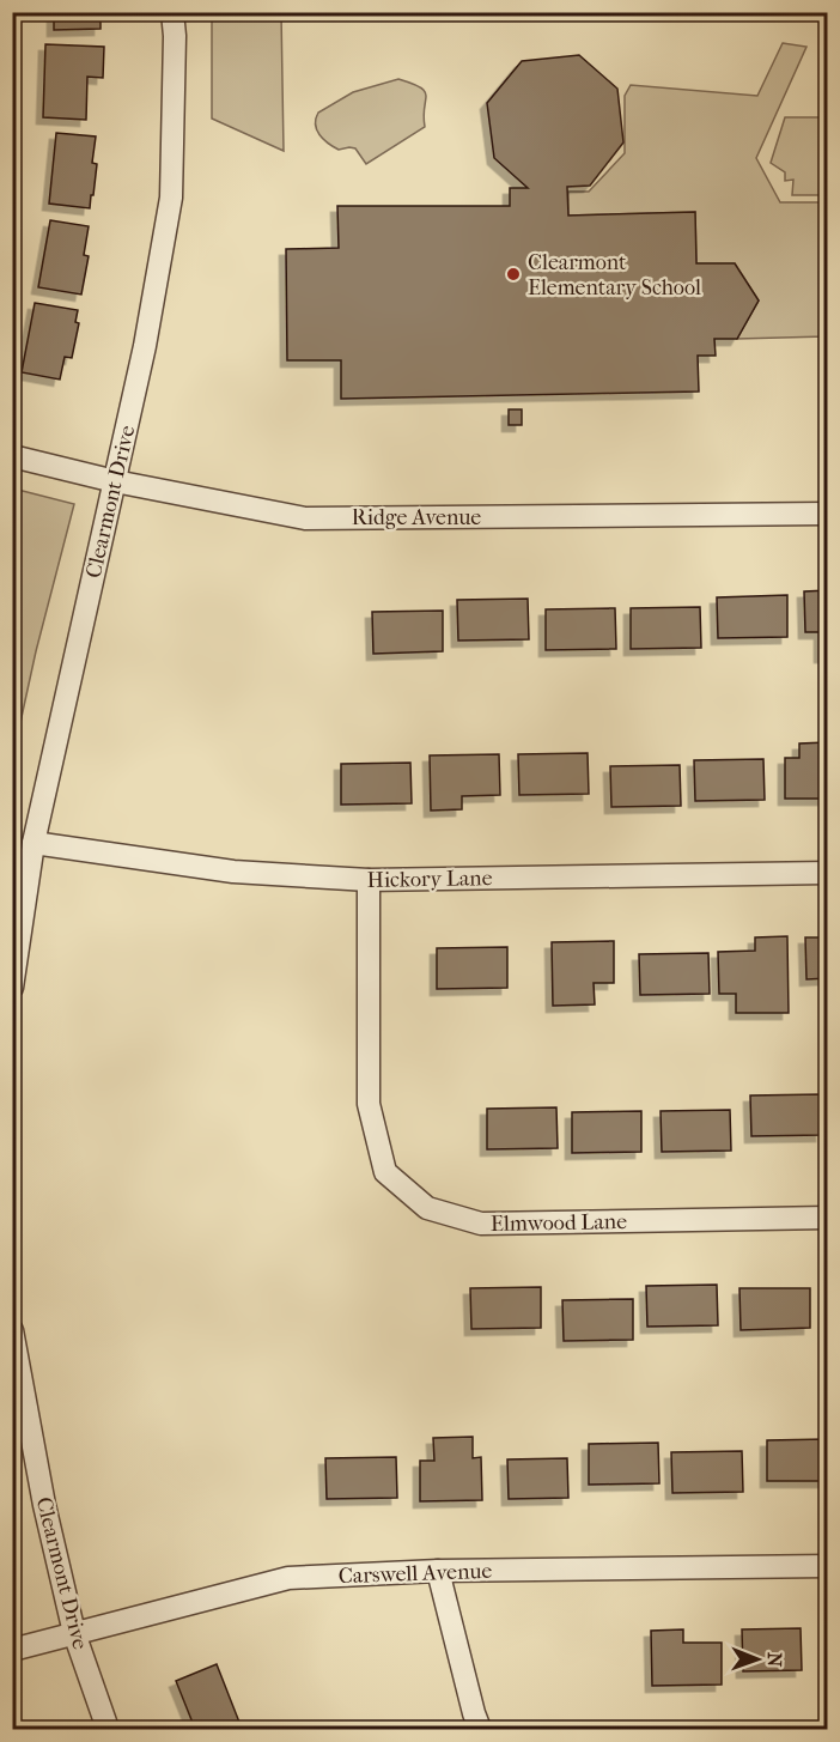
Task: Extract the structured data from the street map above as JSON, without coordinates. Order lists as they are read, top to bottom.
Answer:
{
  "streets": {
    "street": [
      "Clearmont Drive",
      "Ridge Avenue",
      "Hickory Lane",
      "Elmwood Lane",
      "Carswell Avenue"
    ]
  },
  "crossings": [
    ["Clearmont Drive", "Ridge Avenue"],
    ["Clearmont Drive", "Hickory Lane"],
    ["Clearmont Drive", "Carswell Avenue"],
    ["Hickory Lane", "Elmwood Lane"]
  ],
  "places": ["Clearmont Elementary School"],
  "north": "right"
}
